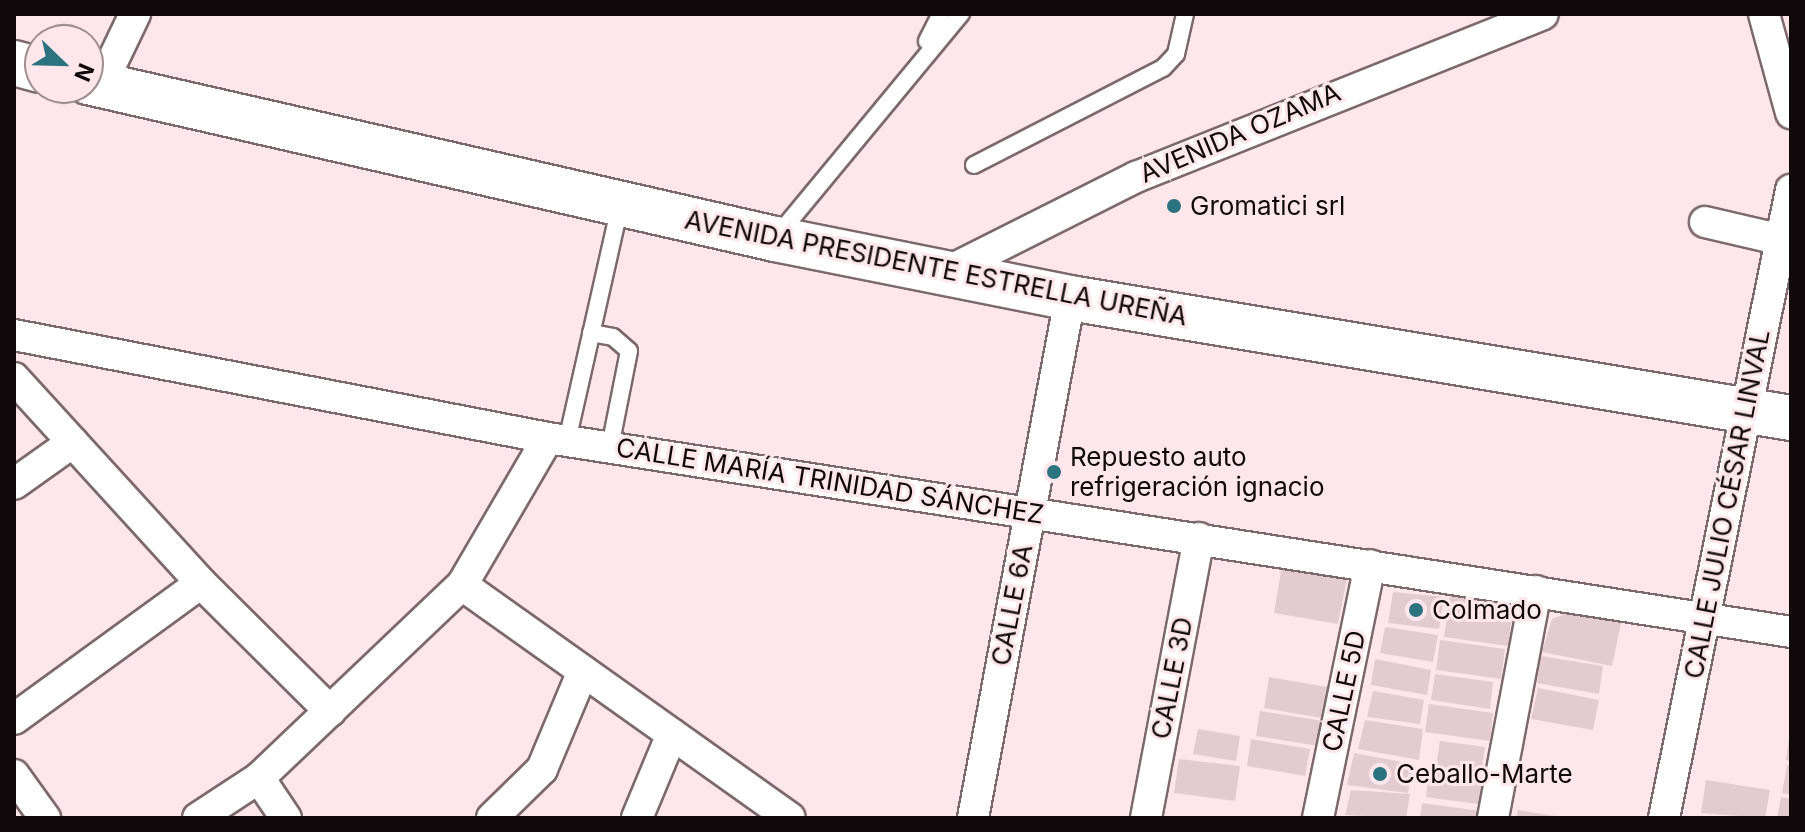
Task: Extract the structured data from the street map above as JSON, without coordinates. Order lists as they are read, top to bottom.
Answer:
{
  "streets": {
    "main road": ["AVENIDA PRESIDENTE ESTRELLA UREÑA"],
    "street": [
      "AVENIDA OZAMA",
      "CALLE MARÍA TRINIDAD SÁNCHEZ",
      "CALLE JULIO CÉSAR LINVAL",
      "CALLE 6A",
      "CALLE 3D",
      "CALLE 5D"
    ]
  },
  "crossings": [
    ["AVENIDA OZAMA", "AVENIDA PRESIDENTE ESTRELLA UREÑA"],
    ["AVENIDA PRESIDENTE ESTRELLA UREÑA", "CALLE JULIO CÉSAR LINVAL"],
    ["AVENIDA PRESIDENTE ESTRELLA UREÑA", "CALLE 6A"],
    ["CALLE MARÍA TRINIDAD SÁNCHEZ", "CALLE JULIO CÉSAR LINVAL"],
    ["CALLE MARÍA TRINIDAD SÁNCHEZ", "CALLE 6A"],
    ["CALLE MARÍA TRINIDAD SÁNCHEZ", "CALLE 3D"],
    ["CALLE MARÍA TRINIDAD SÁNCHEZ", "CALLE 5D"]
  ],
  "places": [
    "Gromatici srl",
    "Repuesto auto refrigeración ignacio",
    "Colmado",
    "Ceballo-Marte"
  ],
  "north": "bottom right"
}
